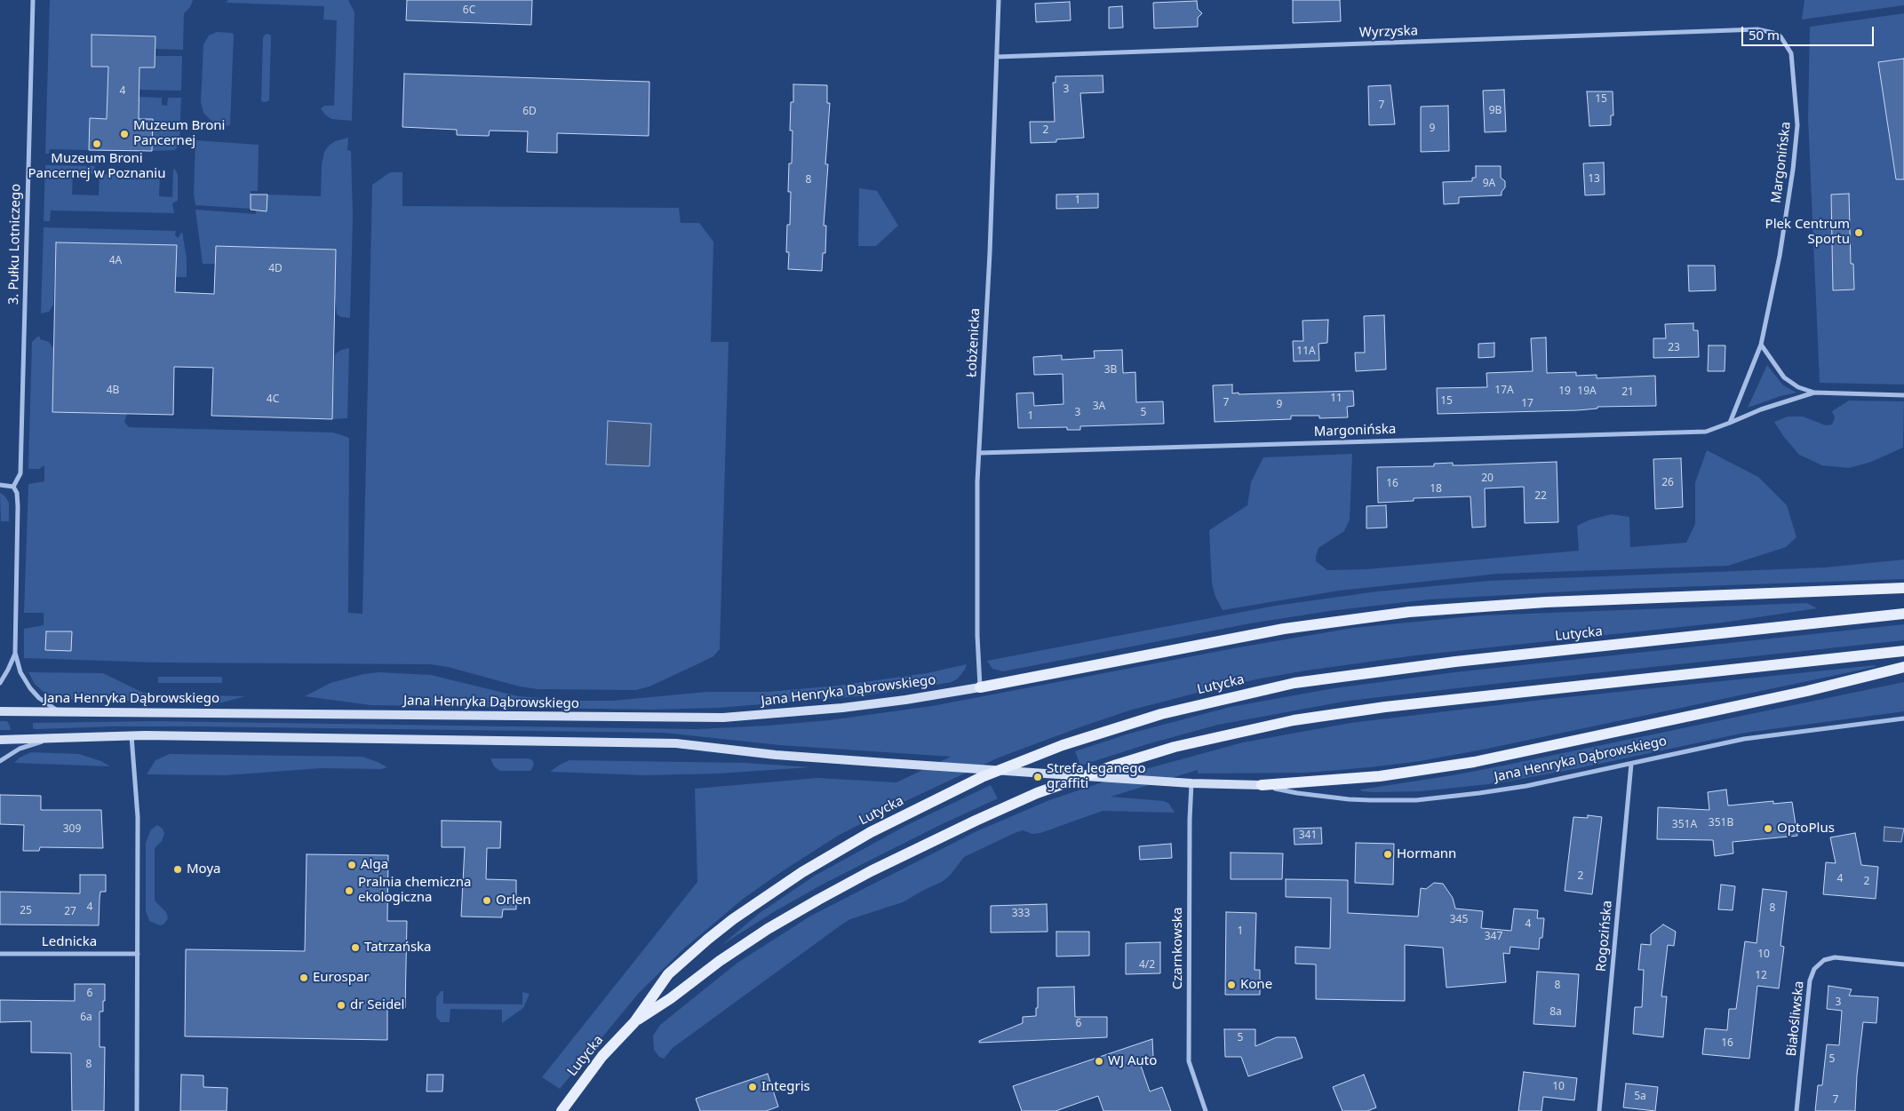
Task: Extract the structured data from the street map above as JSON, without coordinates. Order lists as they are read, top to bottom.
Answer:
{
  "streets": {
    "main road": ["Lutycka", "Jana Henryka Dąbrowskiego"],
    "street": [
      "Wyrzyska",
      "Margonińska",
      "3. Pułku Lotniczego",
      "Łobżenicka",
      "Rogozińska",
      "Lednicka",
      "Czarnkowska",
      "Białośliwska"
    ]
  },
  "crossings": [
    ["Wyrzyska", "Margonińska"],
    ["Wyrzyska", "Łobżenicka"],
    ["Margonińska", "Łobżenicka"],
    ["Łobżenicka", "Jana Henryka Dąbrowskiego"],
    ["Jana Henryka Dąbrowskiego", "Rogozińska"]
  ],
  "places": [
    "Muzeum Broni Pancernej",
    "Muzeum Broni Pancernej w Poznaniu",
    "Plek Centrum Sportu",
    "Strefa leganego graffiti",
    "OptoPlus",
    "Hormann",
    "Alga",
    "Moya",
    "Pralnia chemiczna ekologiczna",
    "Orlen",
    "Tatrzańska",
    "Eurospar",
    "Kone",
    "dr Seidel",
    "WJ Auto",
    "Integris"
  ],
  "house_numbers": [
    "6C",
    "3",
    "4",
    "15",
    "7",
    "9B",
    "6D",
    "9",
    "2",
    "13",
    "8",
    "9A",
    "1",
    "4A",
    "4D",
    "23",
    "11A",
    "3B",
    "4B",
    "17A",
    "19",
    "19A",
    "21",
    "11",
    "4C",
    "15",
    "7",
    "17",
    "9",
    "3A",
    "3",
    "5",
    "1",
    "20",
    "26",
    "16",
    "18",
    "22",
    "351B",
    "351A",
    "309",
    "341",
    "2",
    "4",
    "2",
    "4",
    "8",
    "25",
    "27",
    "333",
    "345",
    "4",
    "1",
    "347",
    "10",
    "4/2",
    "12",
    "8",
    "6",
    "3",
    "8a",
    "6a",
    "6",
    "5",
    "16",
    "5",
    "8",
    "10",
    "5a",
    "7"
  ],
  "scale_bar": "50 m"
}
